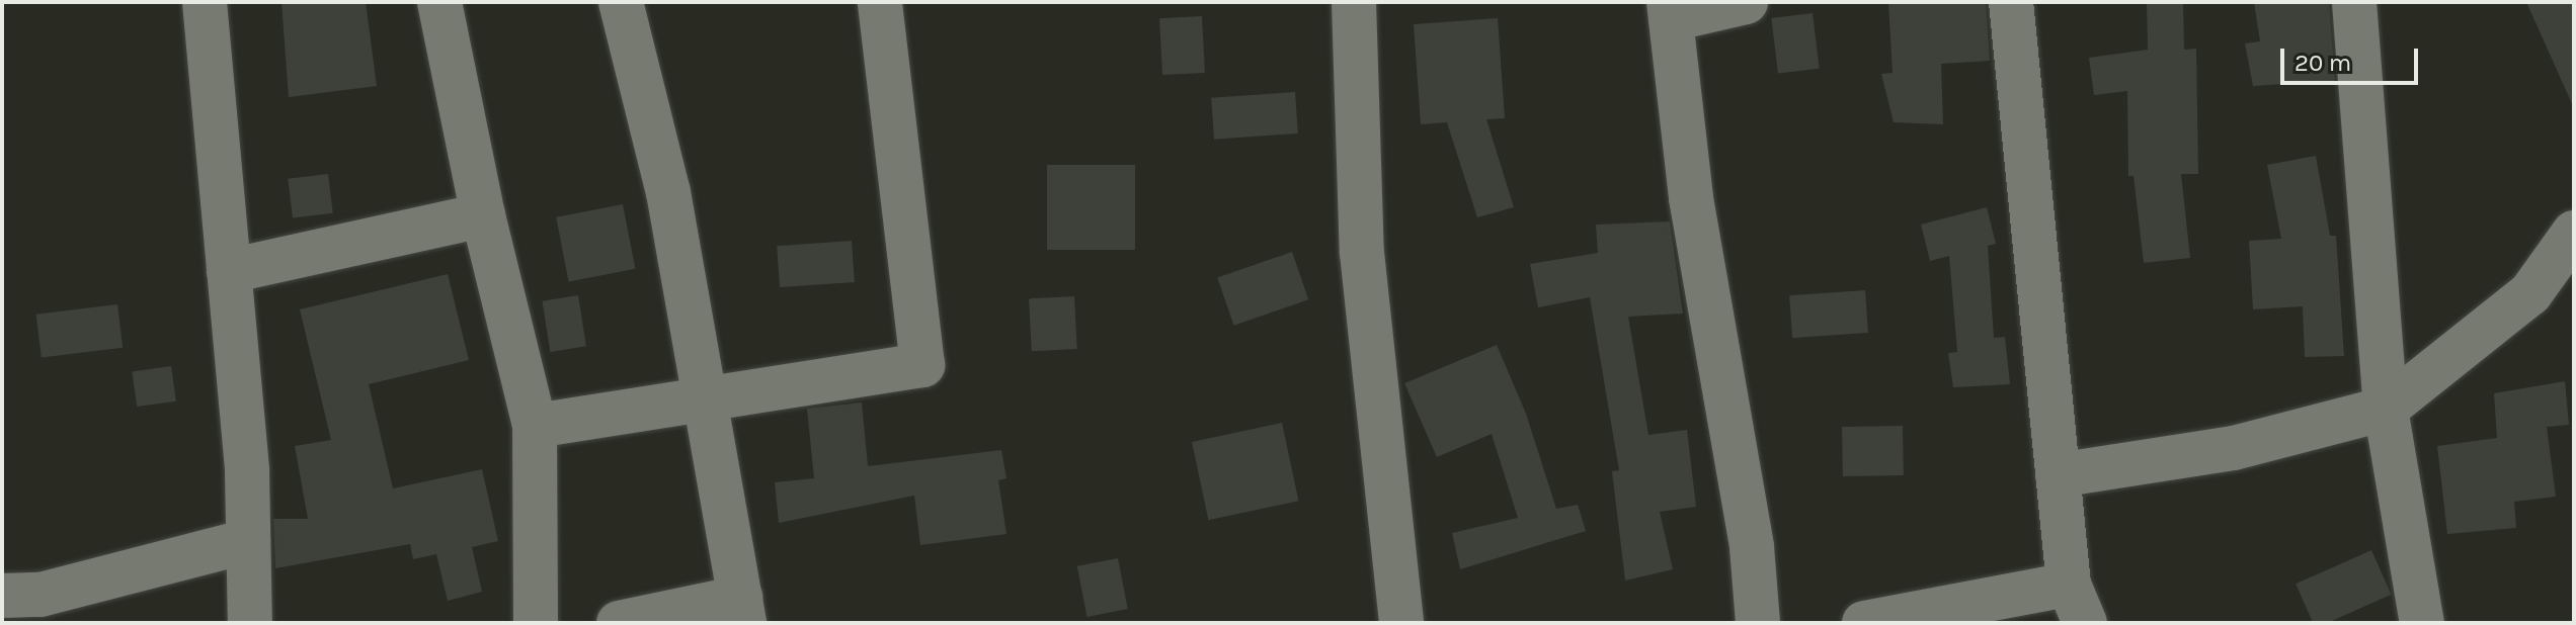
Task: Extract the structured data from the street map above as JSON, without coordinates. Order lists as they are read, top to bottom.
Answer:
{
  "scale_bar": "20 m"
}
